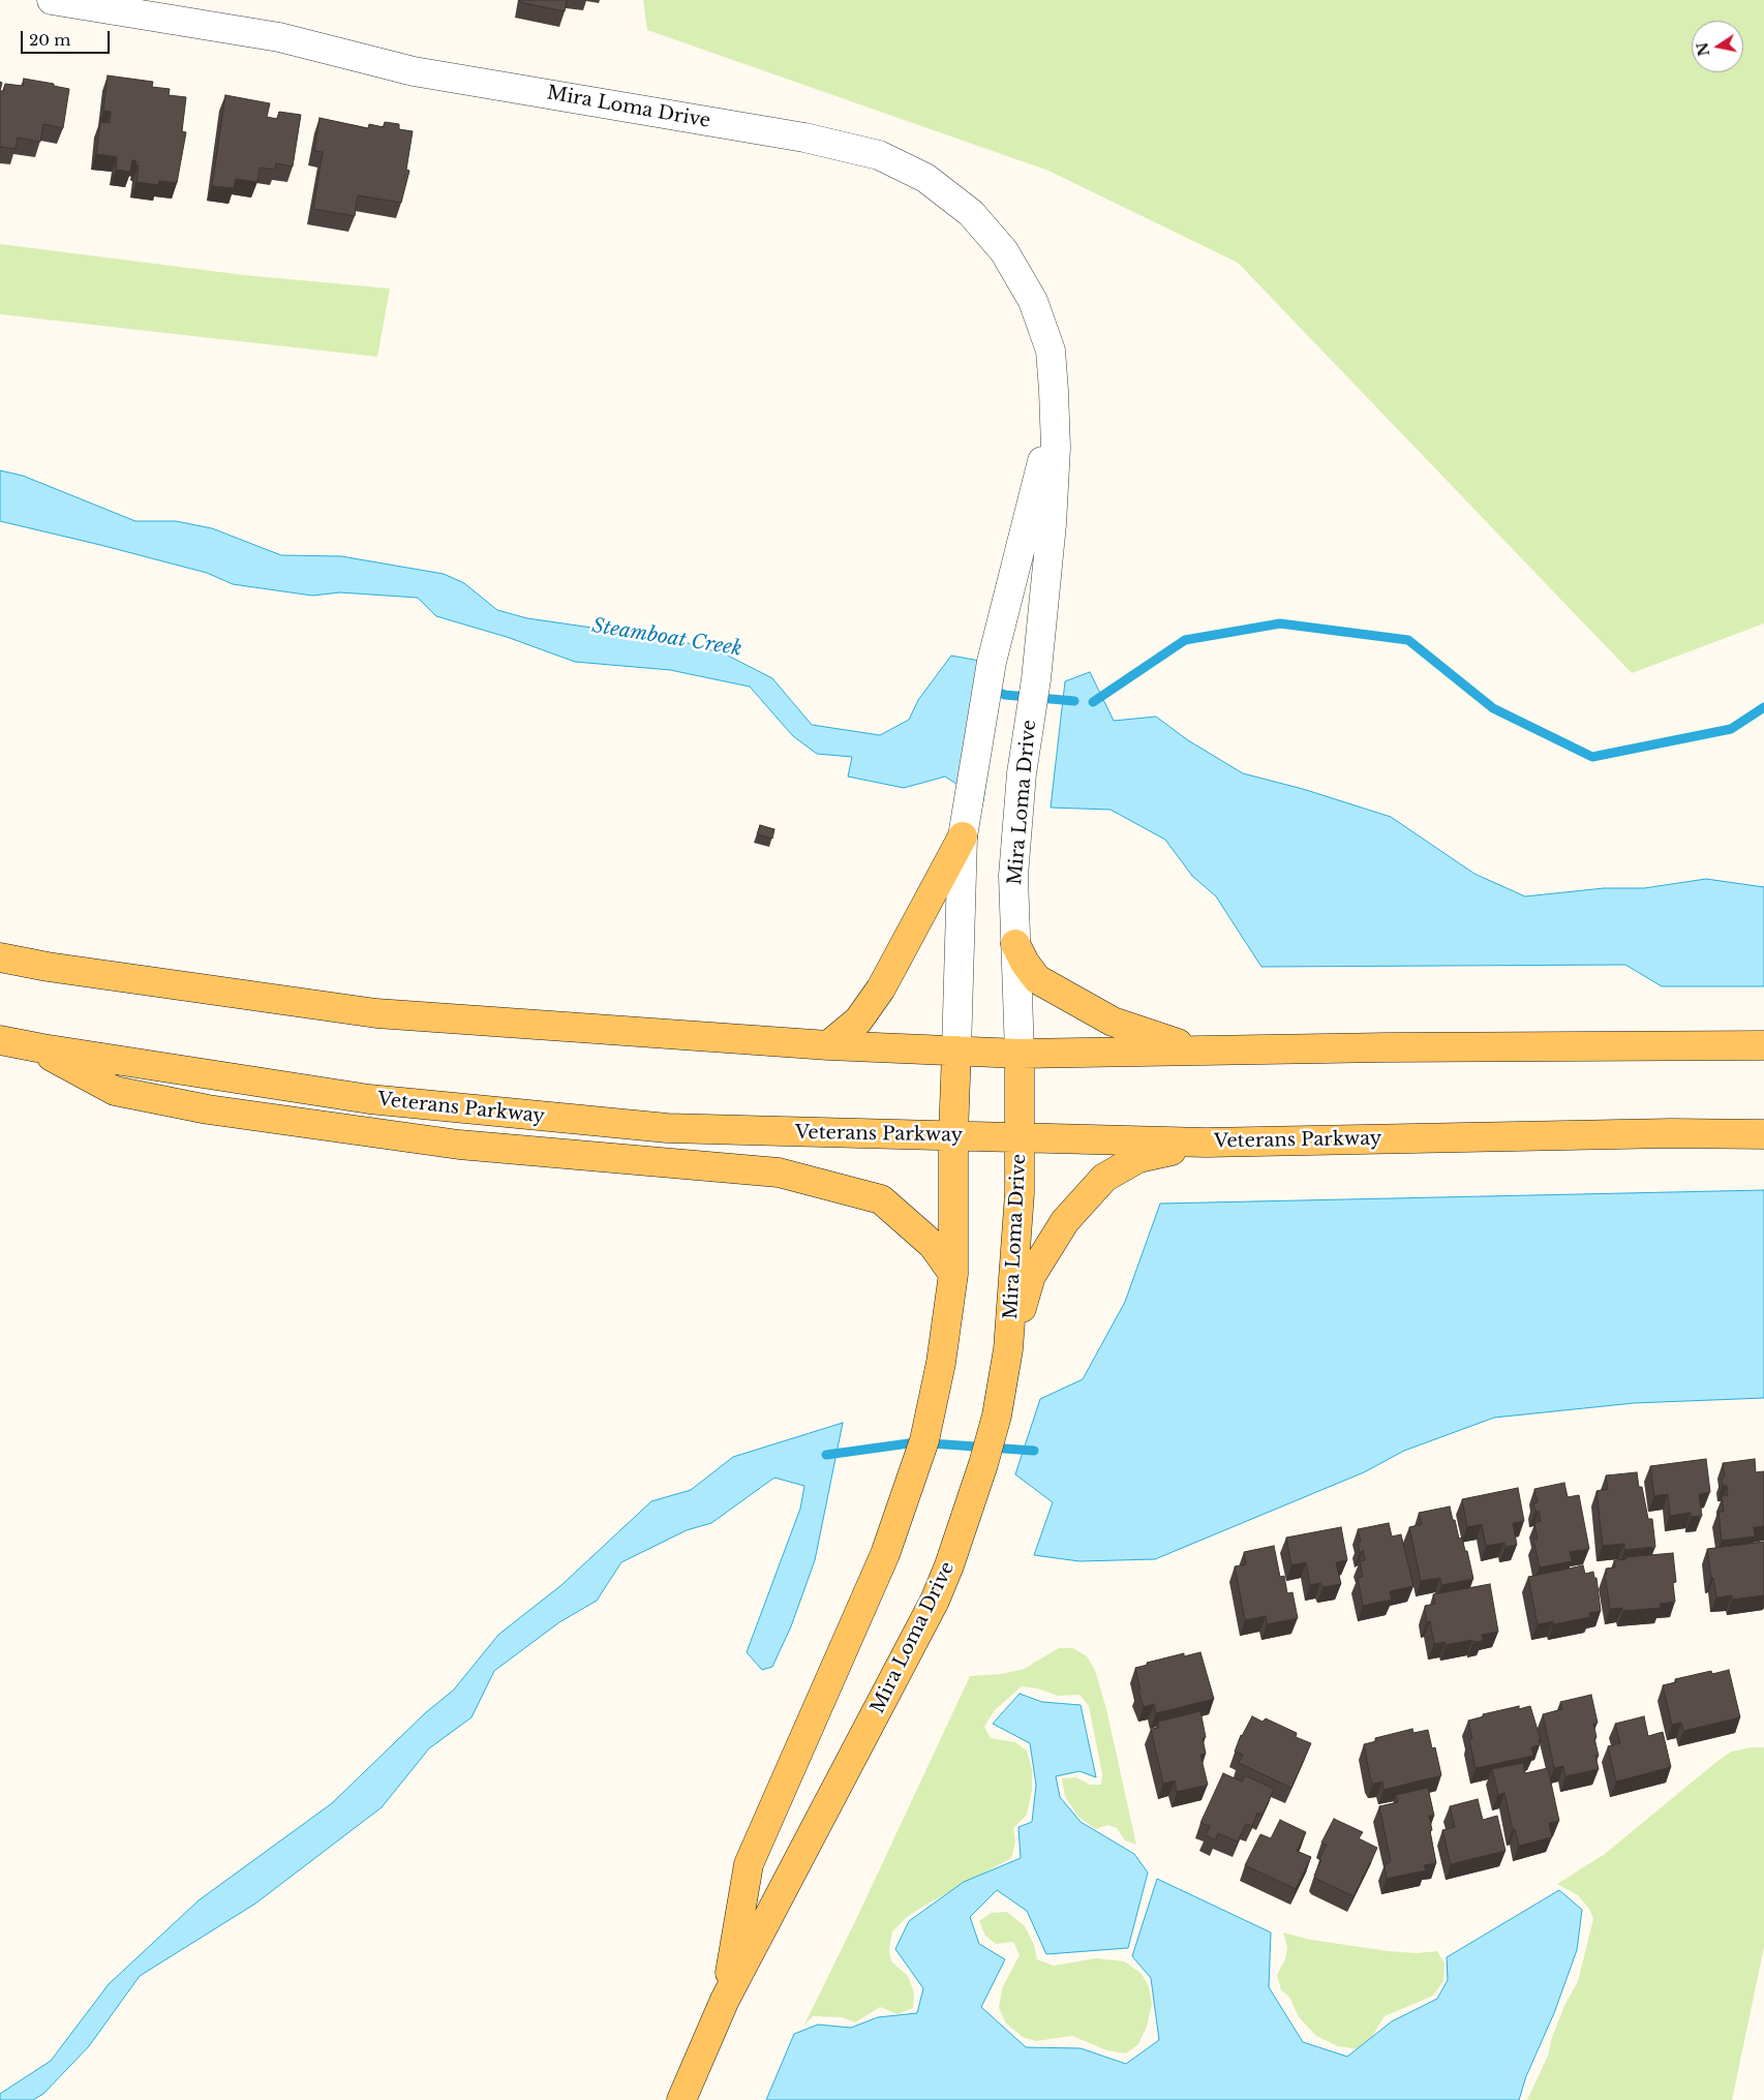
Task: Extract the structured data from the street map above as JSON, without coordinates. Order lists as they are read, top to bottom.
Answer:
{
  "streets": {
    "main road": ["Mira Loma Drive", "Veterans Parkway"]
  },
  "crossings": [
    ["Mira Loma Drive", "Veterans Parkway"]
  ],
  "water": ["Steamboat Creek"],
  "scale_bar": "20 m",
  "north": "left"
}
